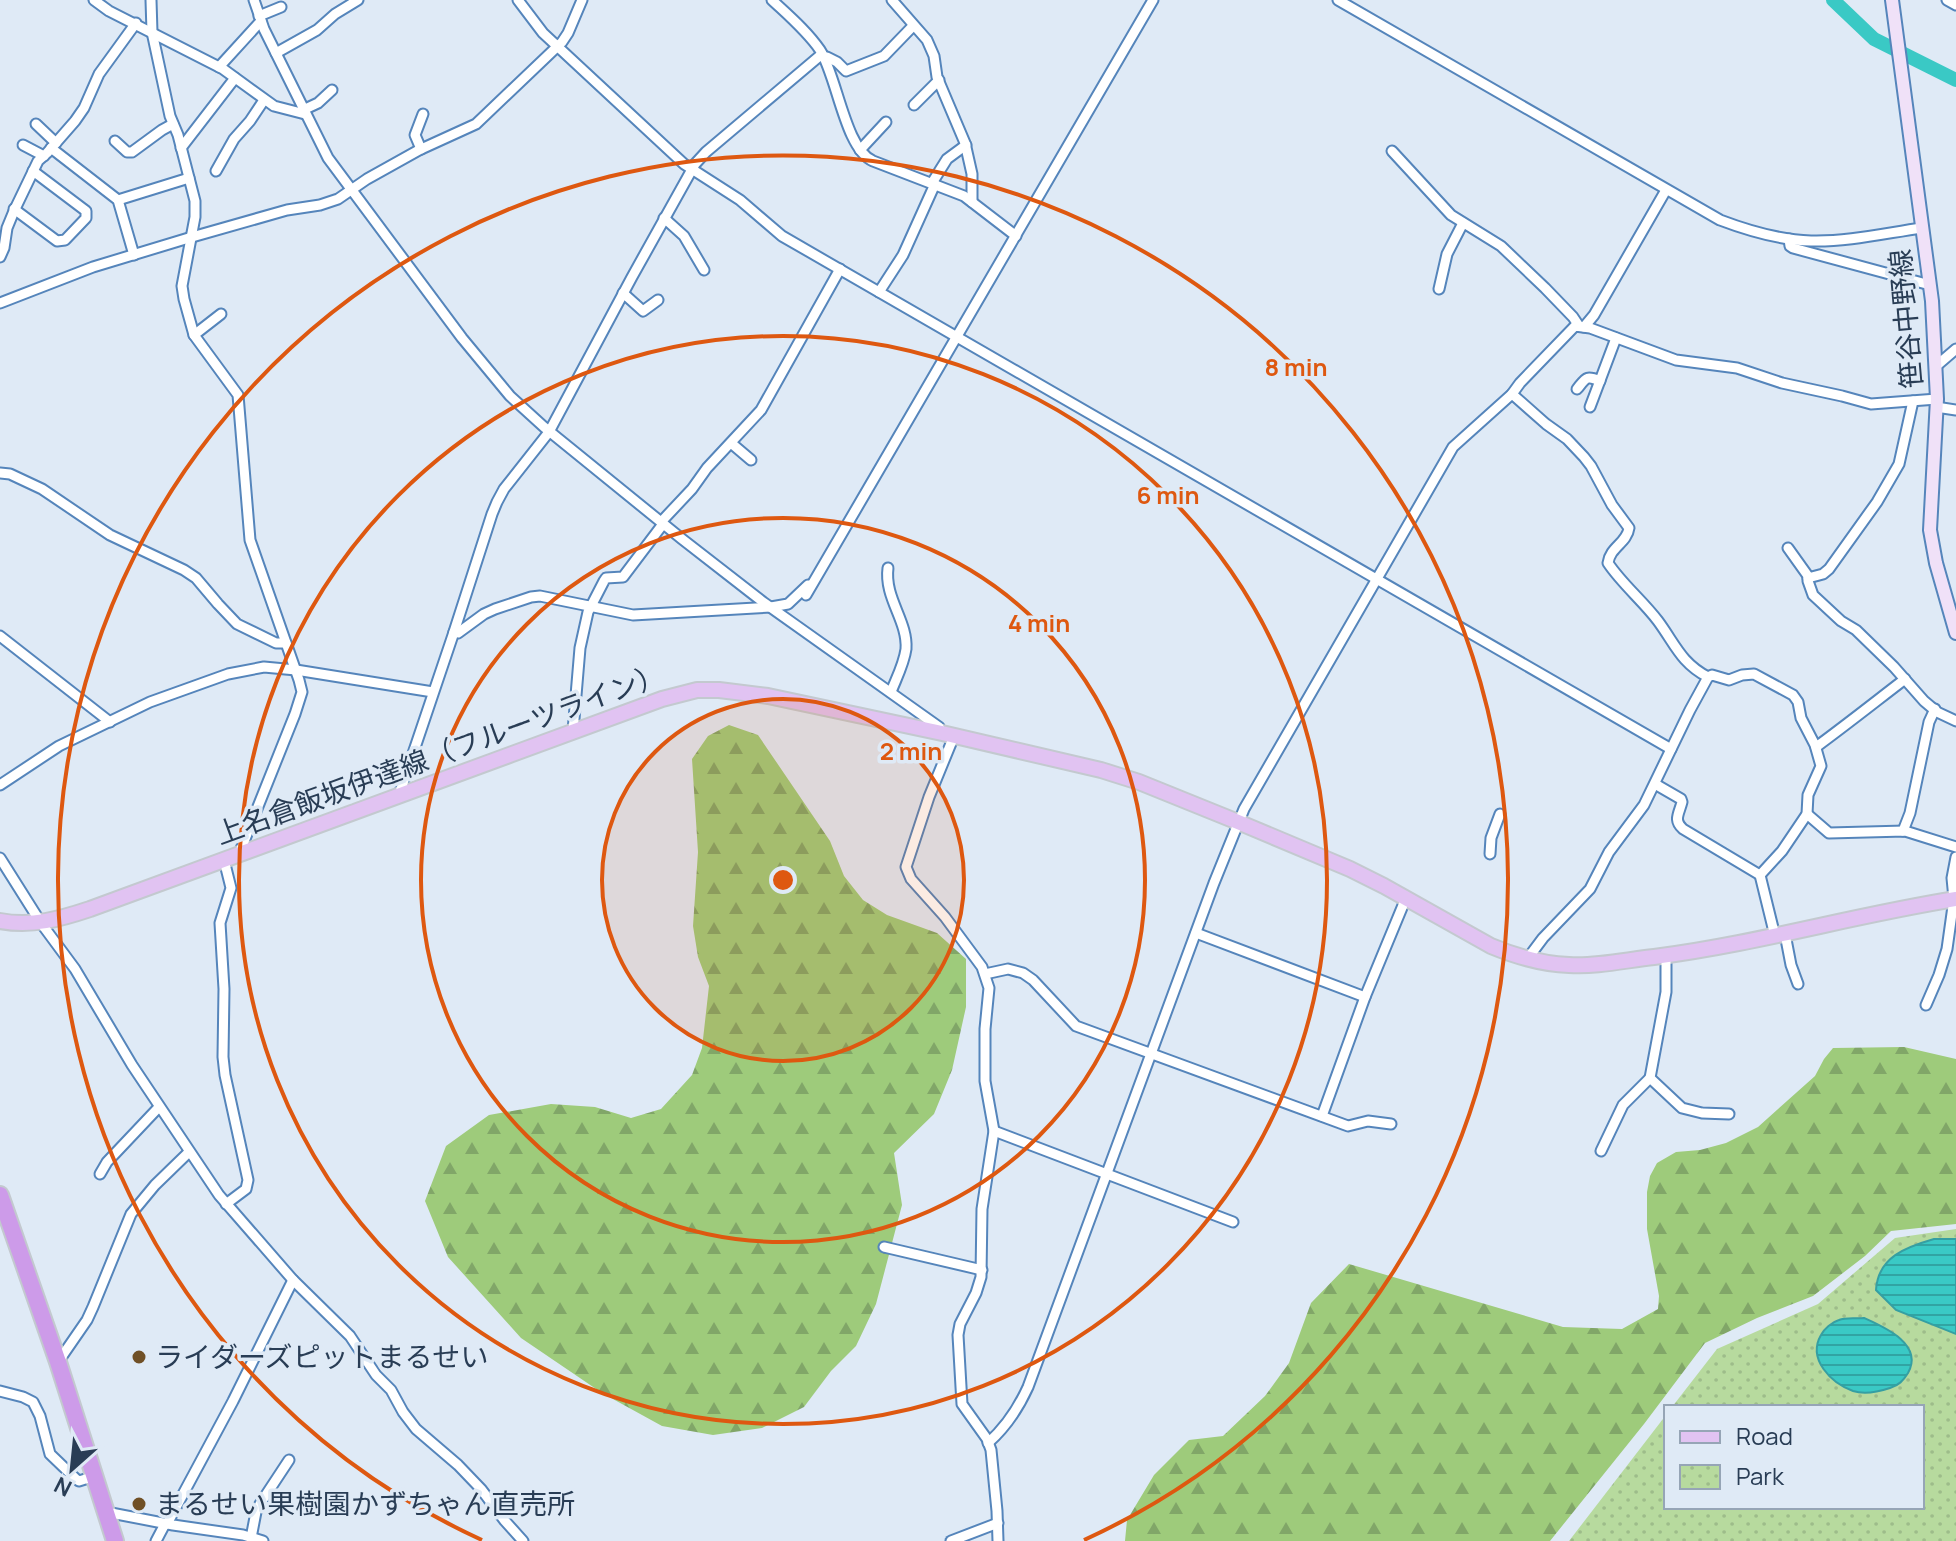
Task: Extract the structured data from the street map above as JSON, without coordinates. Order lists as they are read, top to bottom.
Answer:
{
  "streets": {
    "main road": ["上名倉飯坂伊達線（フルーツライン）"],
    "street": ["笹谷中野線"]
  },
  "places": ["ライダーズピットまるせい", "まるせい果樹園かずちゃん直売所"],
  "legend": ["Road", "Park"],
  "north": "bottom left",
  "rings": [
    "8 min",
    "6 min",
    "4 min",
    "2 min"
  ]
}
